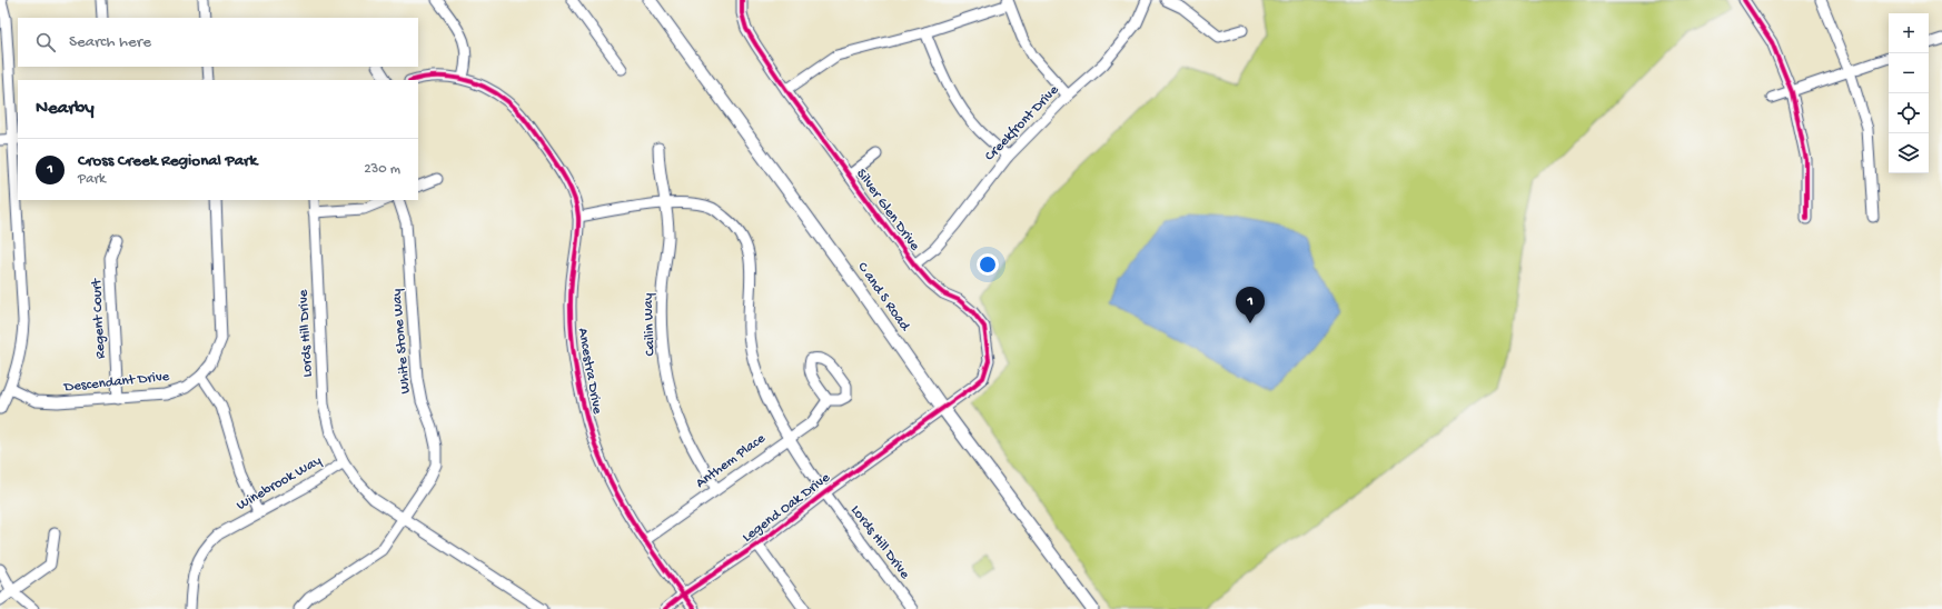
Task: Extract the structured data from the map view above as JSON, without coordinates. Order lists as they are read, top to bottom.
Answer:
{
  "streets": {
    "main road": ["C and S Road"],
    "street": [
      "Creekfront Drive",
      "Silver Glen Drive",
      "Regent Court",
      "Cailin Way",
      "Lords Hill Drive",
      "White Stone Way",
      "Ancestra Drive",
      "Descendant Drive",
      "Anthem Place",
      "Winebrook Way",
      "Legend Oak Drive"
    ]
  },
  "crossings": [
    ["Creekfront Drive", "Silver Glen Drive"],
    ["Silver Glen Drive", "C and S Road"],
    ["Silver Glen Drive", "Legend Oak Drive"],
    ["C and S Road", "Legend Oak Drive"],
    ["Regent Court", "Descendant Drive"],
    ["Cailin Way", "Lords Hill Drive"],
    ["Cailin Way", "Anthem Place"],
    ["Lords Hill Drive", "Ancestra Drive"],
    ["Lords Hill Drive", "Anthem Place"],
    ["Lords Hill Drive", "Winebrook Way"],
    ["Lords Hill Drive", "Legend Oak Drive"],
    ["White Stone Way", "Winebrook Way"],
    ["Ancestra Drive", "Anthem Place"],
    ["Ancestra Drive", "Legend Oak Drive"]
  ],
  "page": {
    "map_buttons": ["+", "−"],
    "search": "Search here",
    "heading": "Nearby",
    "list": [
      {
        "mark": "1",
        "name": "Cross Creek Regional Park",
        "note": "Park",
        "value": "230 m"
      }
    ],
    "pins": "1"
  }
}
